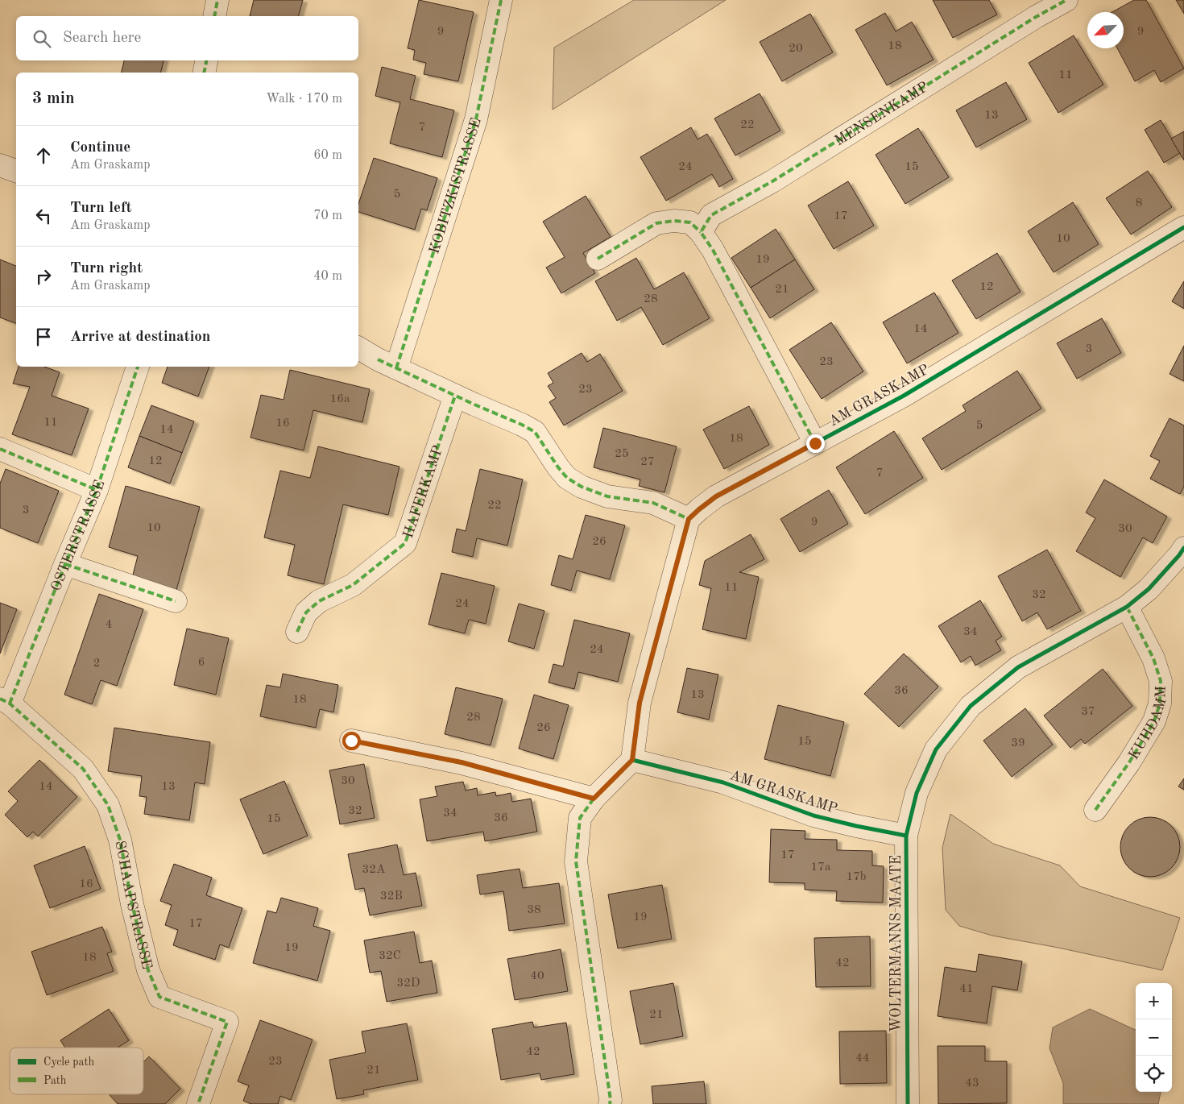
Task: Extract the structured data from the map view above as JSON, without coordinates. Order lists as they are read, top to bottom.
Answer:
{
  "streets": {
    "street": [
      "MENSENKAMP",
      "KOBITZKISTRASSE",
      "AM GRASKAMP",
      "HAFERKAMP",
      "OSTERSTRASSE",
      "KUHDAMM",
      "SCHAAPSTRASSE",
      "WOLTERMANNS MAATE"
    ]
  },
  "crossings": [
    ["AM GRASKAMP", "WOLTERMANNS MAATE"],
    ["OSTERSTRASSE", "SCHAAPSTRASSE"],
    ["KUHDAMM", "WOLTERMANNS MAATE"]
  ],
  "house_numbers": [
    "9",
    "9",
    "18",
    "20",
    "11",
    "13",
    "22",
    "7",
    "24",
    "15",
    "5",
    "8",
    "17",
    "10",
    "19",
    "12",
    "21",
    "28",
    "14",
    "3",
    "23",
    "23",
    "16a",
    "11",
    "16",
    "5",
    "14",
    "18",
    "25",
    "12",
    "27",
    "7",
    "22",
    "3",
    "9",
    "10",
    "30",
    "26",
    "11",
    "32",
    "24",
    "4",
    "34",
    "24",
    "6",
    "2",
    "36",
    "13",
    "18",
    "37",
    "28",
    "26",
    "15",
    "39",
    "30",
    "14",
    "13",
    "32",
    "34",
    "36",
    "15",
    "17",
    "17a",
    "32A",
    "17b",
    "16",
    "32B",
    "38",
    "19",
    "17",
    "19",
    "32C",
    "18",
    "42",
    "40",
    "32D",
    "41",
    "21",
    "42",
    "44",
    "23",
    "21",
    "43"
  ],
  "legend": ["Cycle path", "Path"],
  "north": "bottom left",
  "page": {
    "search": "Search here",
    "heading": ["3 min", "Walk · 170 m"],
    "list": [
      ["Continue", "Am Graskamp", "60 m"],
      ["Turn left", "Am Graskamp", "70 m"],
      ["Turn right", "Am Graskamp", "40 m"],
      "Arrive at destination"
    ],
    "map_buttons": ["+", "−"]
  }
}
